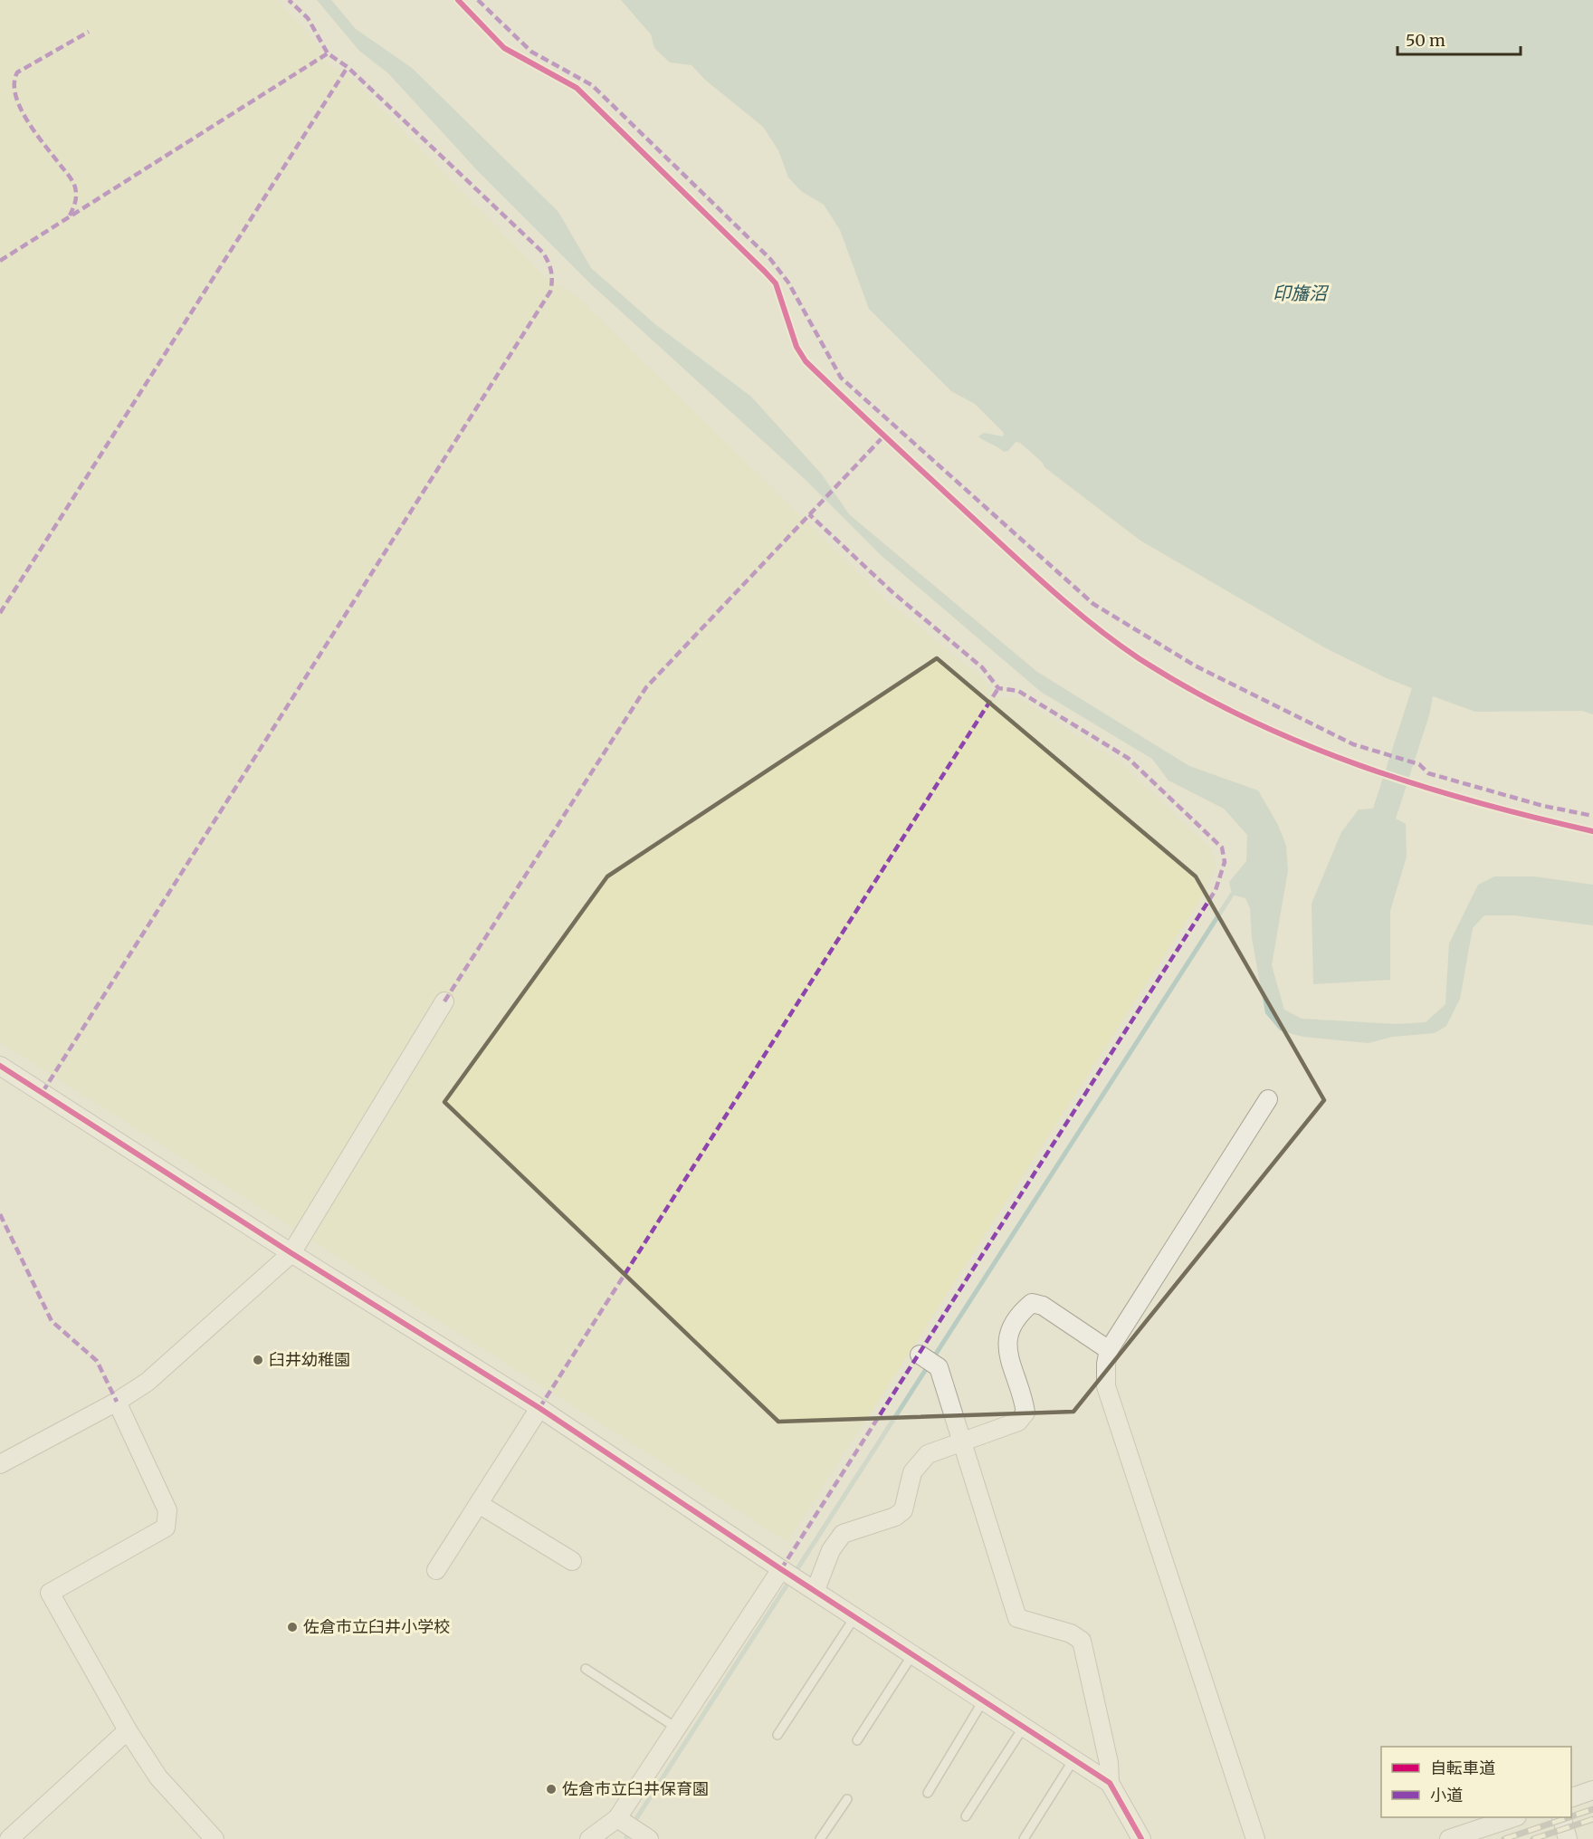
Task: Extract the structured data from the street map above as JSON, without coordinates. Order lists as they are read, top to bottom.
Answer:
{
  "water": ["印旛沼"],
  "places": ["臼井幼稚園", "佐倉市立臼井小学校", "佐倉市立臼井保育園"],
  "legend": ["自転車道", "小道"],
  "scale_bar": "50 m"
}
